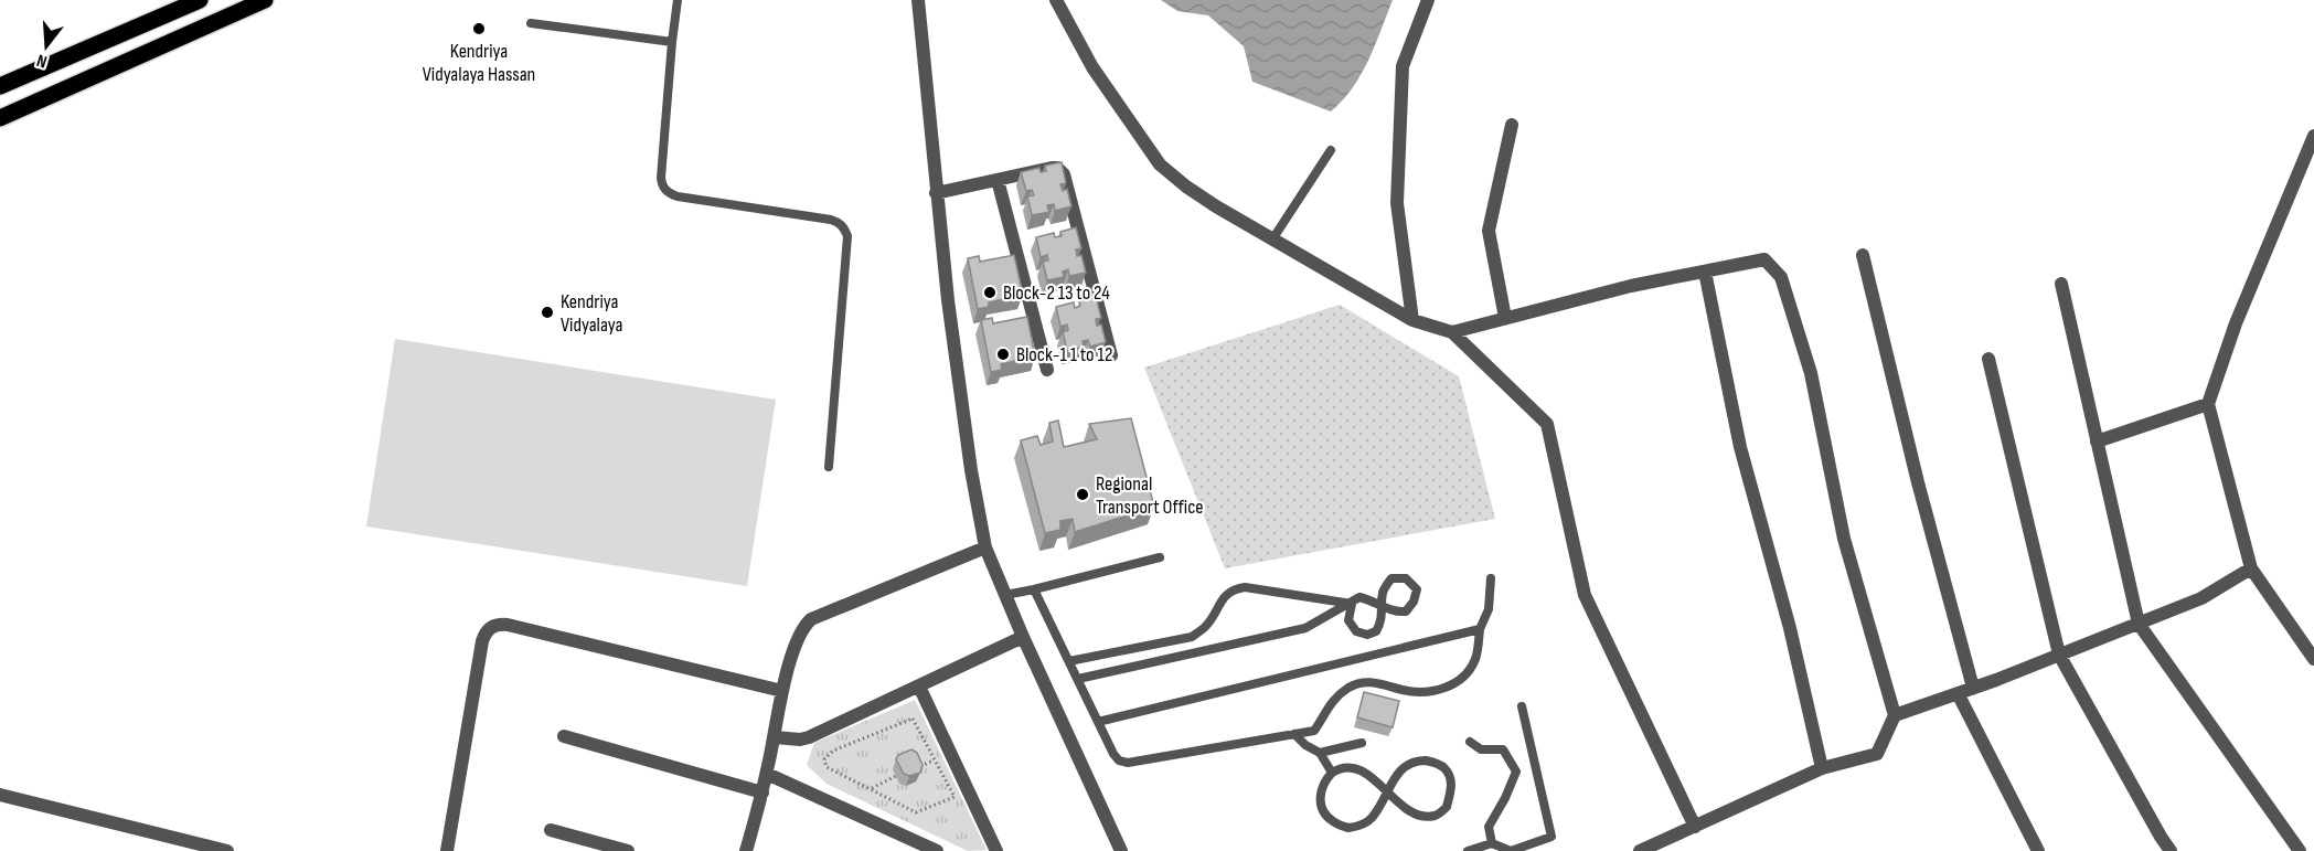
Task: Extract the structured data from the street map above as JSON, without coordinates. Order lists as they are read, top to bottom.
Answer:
{
  "places": [
    "Kendriya Vidyalaya Hassan",
    "Block-2 13 to 24",
    "Kendriya Vidyalaya",
    "Block-1 1 to 12",
    "Regional Transport Office"
  ],
  "north": "bottom"
}
